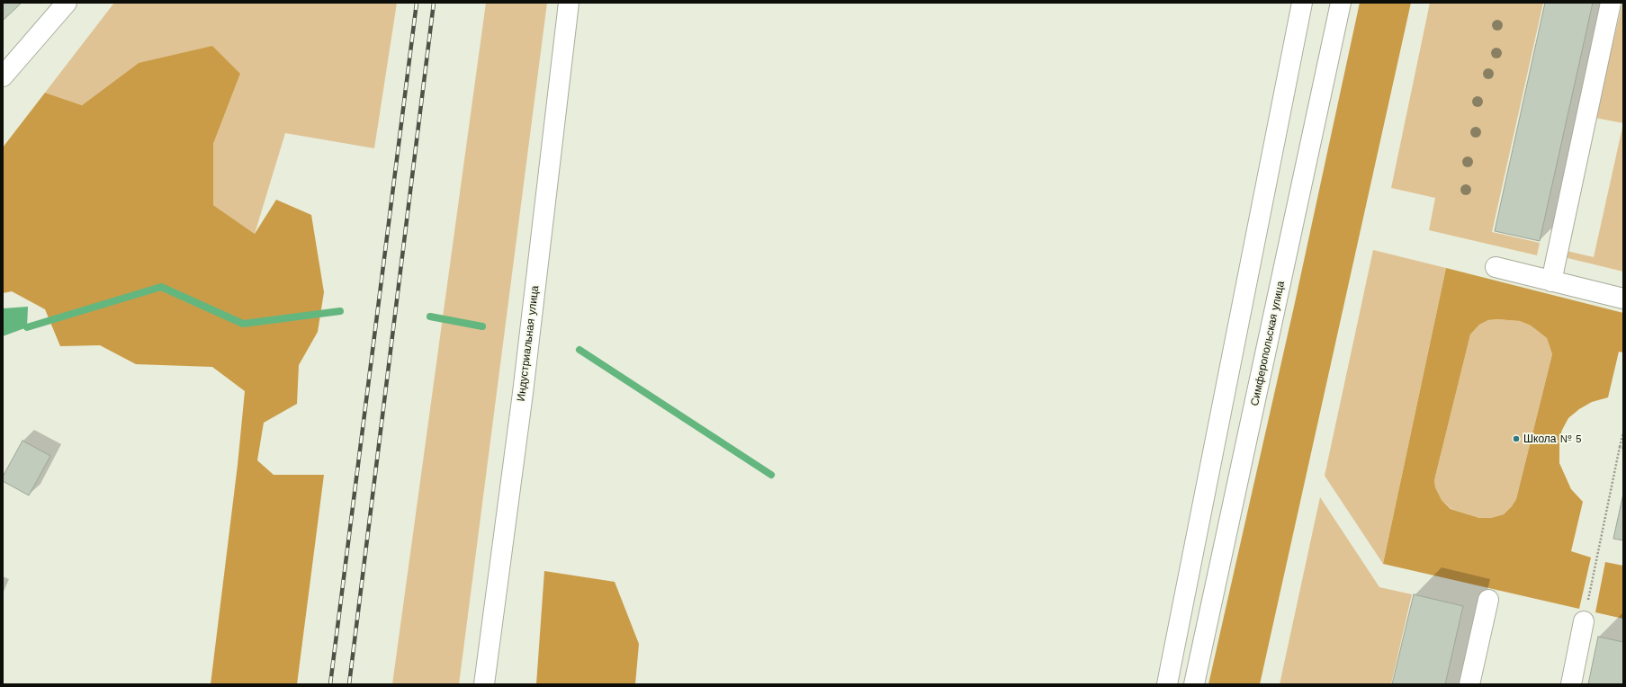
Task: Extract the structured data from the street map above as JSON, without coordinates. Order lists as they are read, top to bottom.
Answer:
{
  "streets": {
    "main road": ["Индустриальная улица", "Симферопольская улица"]
  },
  "places": ["Школа № 5"]
}
